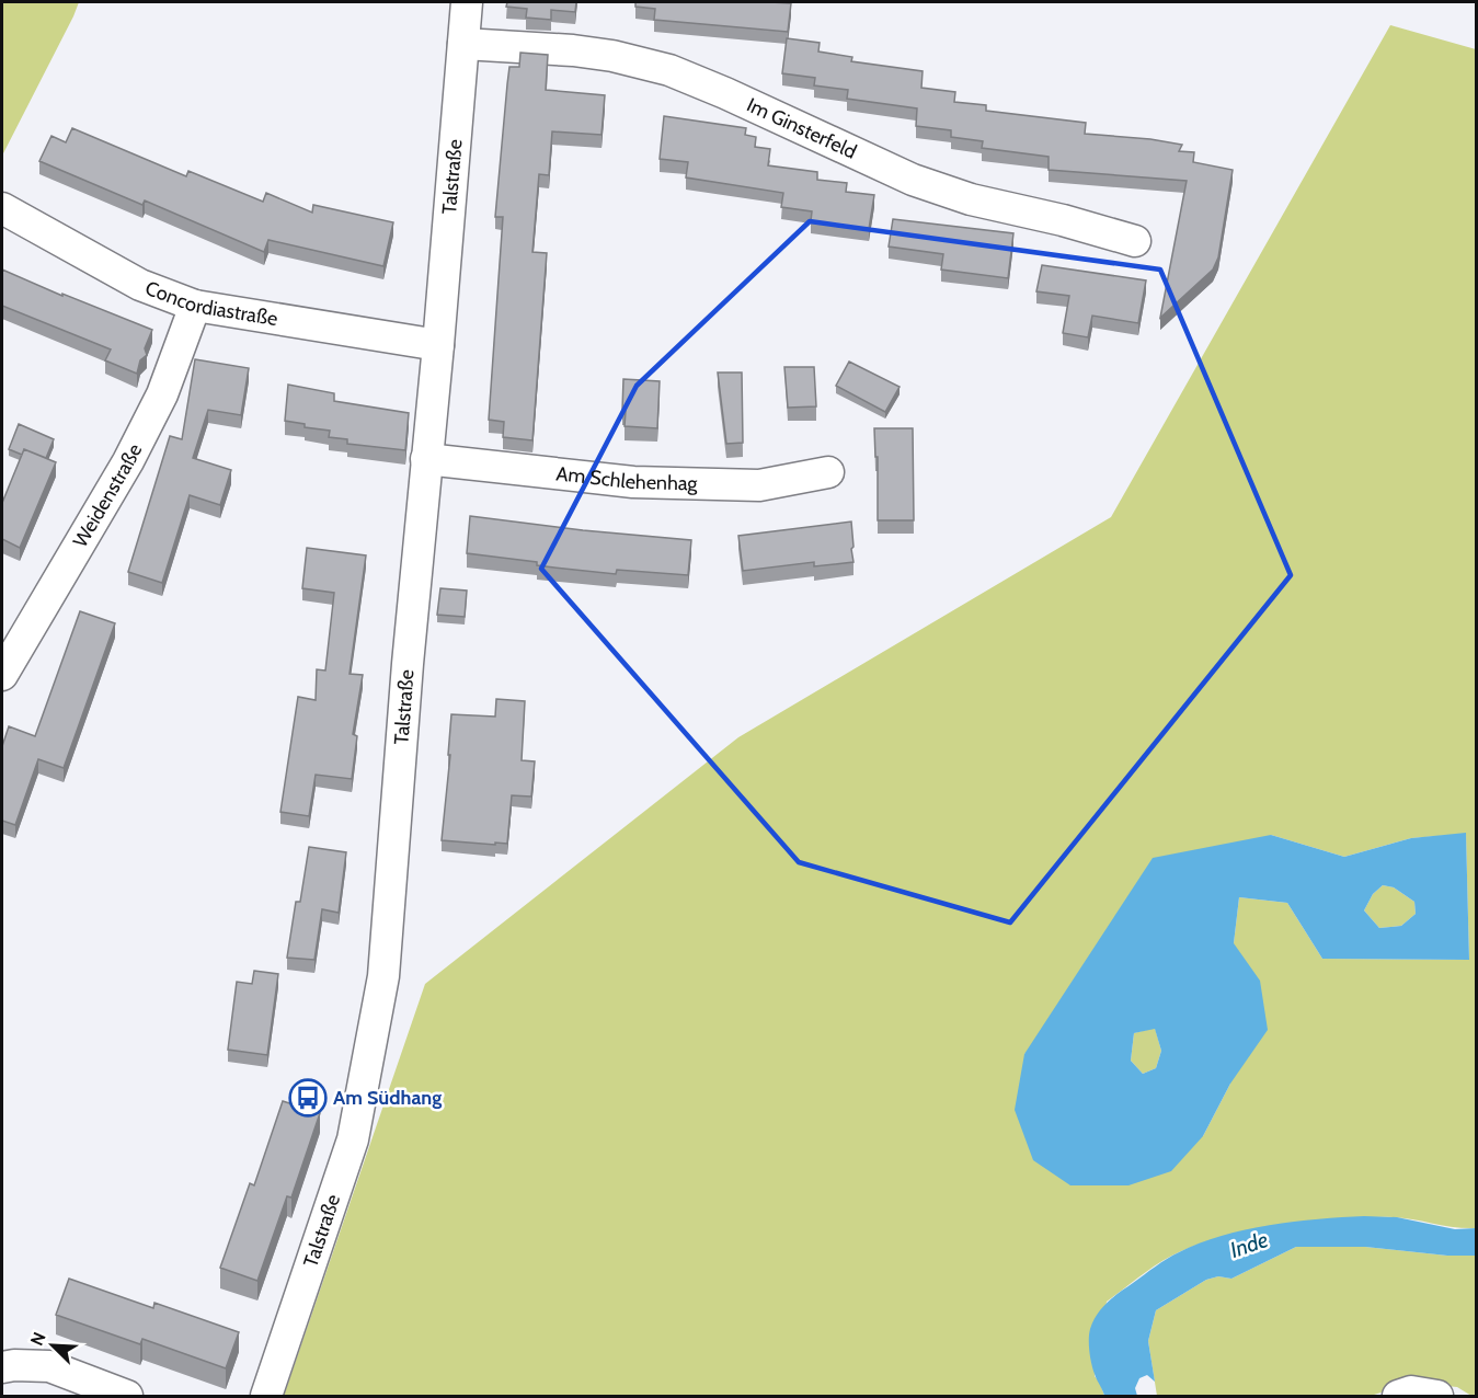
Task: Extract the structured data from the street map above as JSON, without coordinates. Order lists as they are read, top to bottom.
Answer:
{
  "streets": {
    "street": [
      "Im Ginsterfeld",
      "Talstraße",
      "Concordiastraße",
      "Am Schlehenhag",
      "Weidenstraße"
    ]
  },
  "crossings": [
    ["Im Ginsterfeld", "Talstraße"],
    ["Talstraße", "Concordiastraße"],
    ["Talstraße", "Am Schlehenhag"],
    ["Concordiastraße", "Weidenstraße"]
  ],
  "water": ["Inde"],
  "places": {
    "bus stop": ["Am Südhang"]
  },
  "north": "top left"
}
